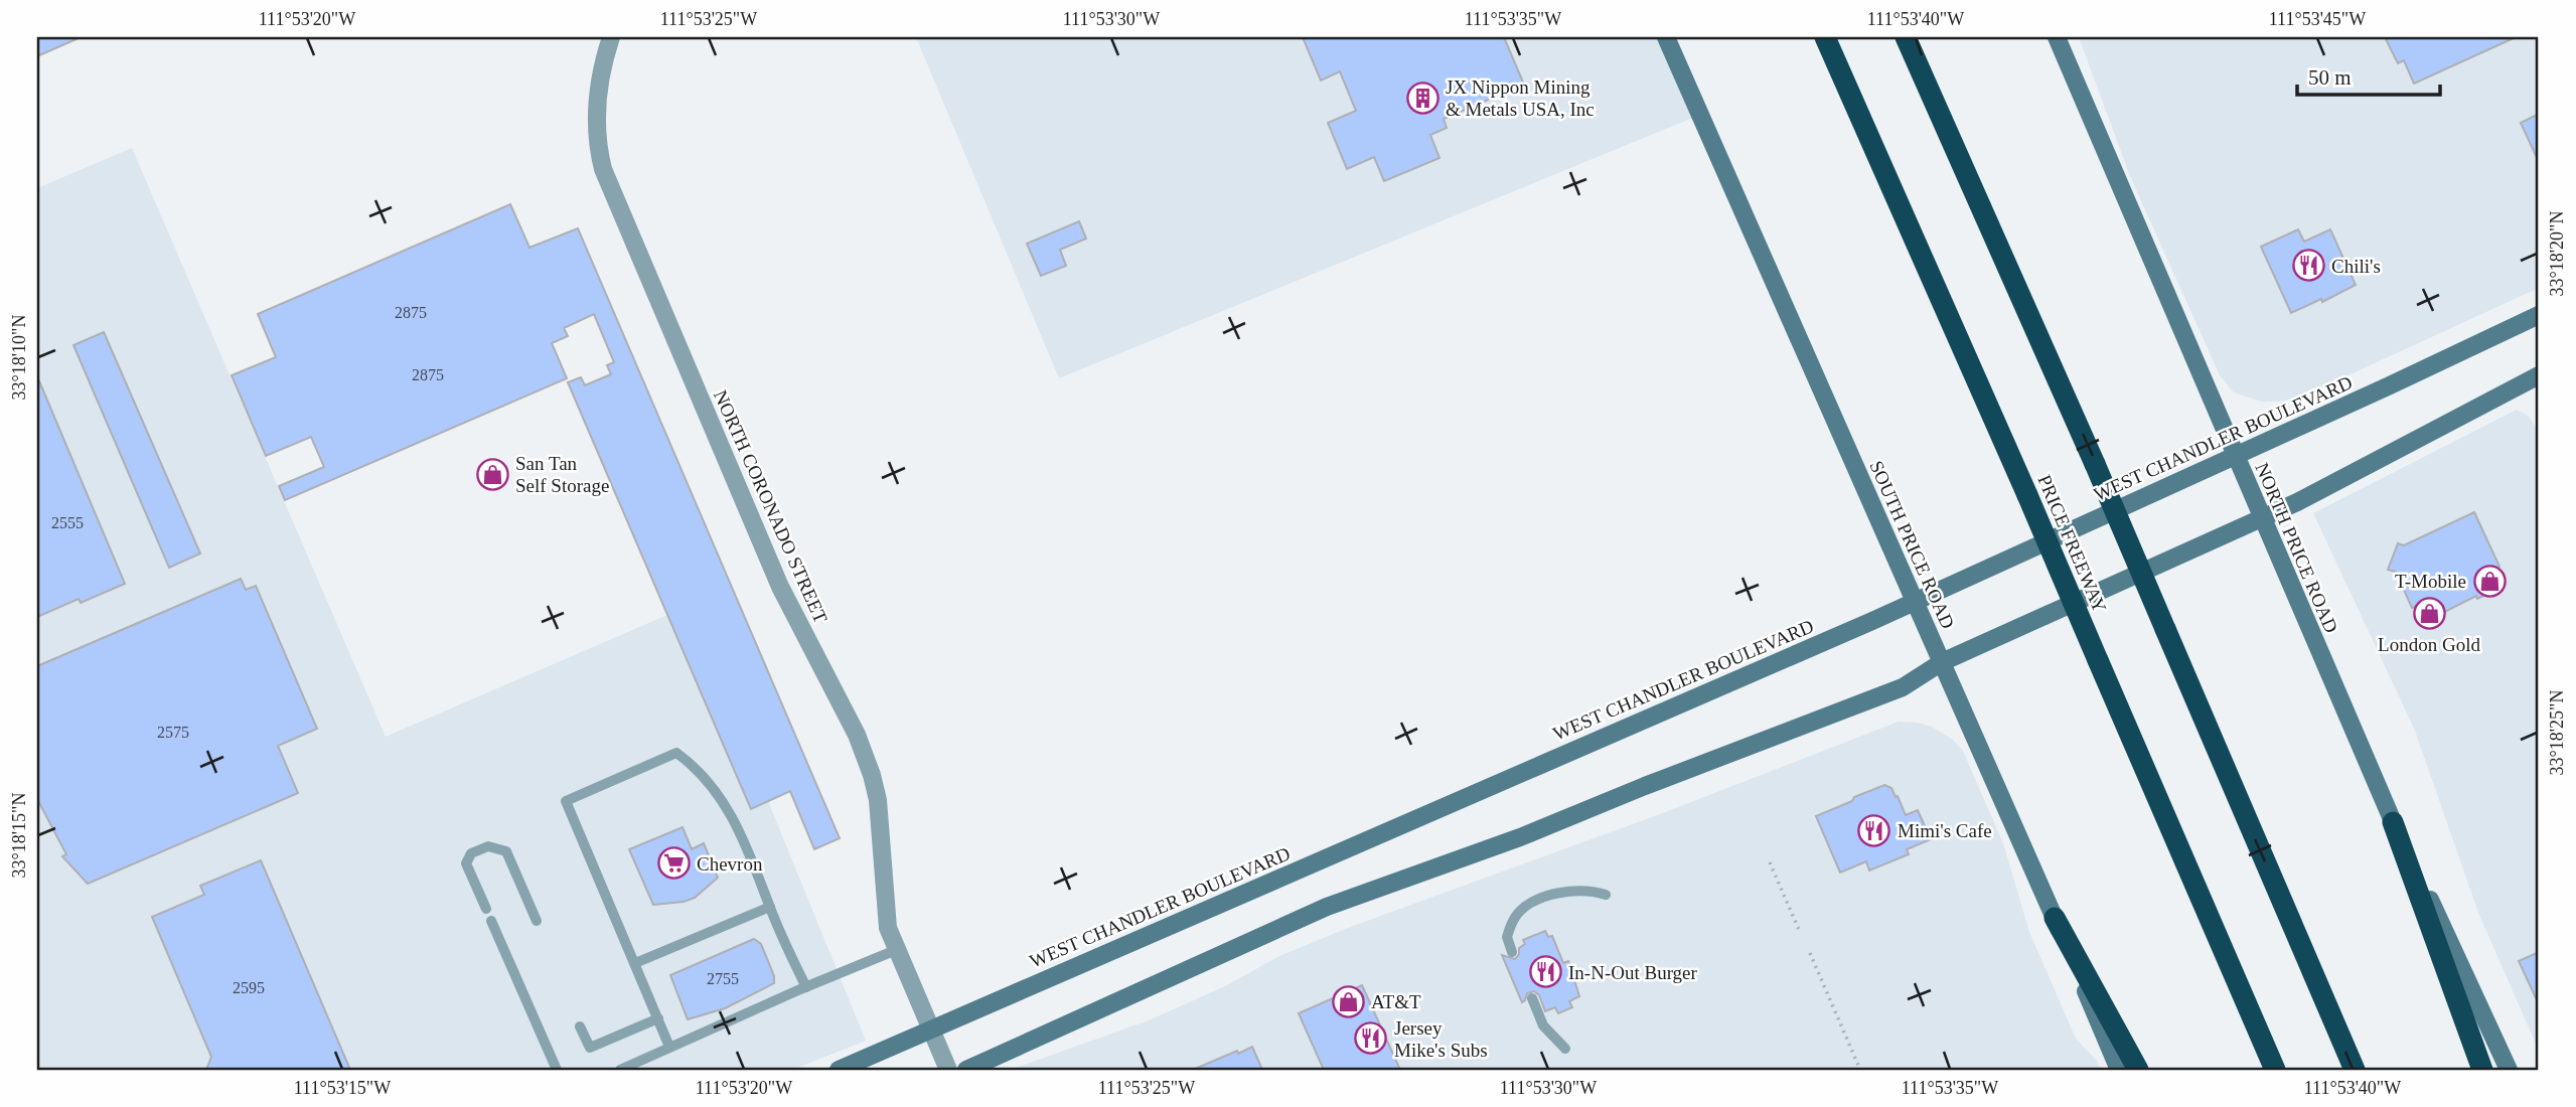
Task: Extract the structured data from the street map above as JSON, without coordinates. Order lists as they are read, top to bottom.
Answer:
{
  "streets": {
    "highway": ["PRICE FREEWAY"],
    "main road": ["WEST CHANDLER BOULEVARD", "SOUTH PRICE ROAD", "NORTH PRICE ROAD"],
    "street": ["NORTH CORONADO STREET"]
  },
  "crossings": [
    ["WEST CHANDLER BOULEVARD", "NORTH CORONADO STREET"],
    ["WEST CHANDLER BOULEVARD", "SOUTH PRICE ROAD"],
    ["WEST CHANDLER BOULEVARD", "NORTH PRICE ROAD"]
  ],
  "places": {
    "building": ["JX Nippon Mining & Metals USA, Inc"],
    "restaurant": [
      "Chili's",
      "Mimi's Cafe",
      "In-N-Out Burger",
      "Jersey Mike's Subs"
    ],
    "shop": [
      "San Tan Self Storage",
      "T-Mobile",
      "London Gold",
      "AT&T"
    ],
    "supermarket": ["Chevron"]
  },
  "house_numbers": [
    "2875",
    "2875",
    "2555",
    "2575",
    "2755",
    "2595"
  ],
  "scale_bar": "50 m",
  "coordinates": [
    "111°53'20\"W",
    "111°53'25\"W",
    "111°53'30\"W",
    "111°53'35\"W",
    "111°53'40\"W",
    "111°53'45\"W",
    "33°18'20\"N",
    "33°18'10\"N",
    "33°18'25\"N",
    "33°18'15\"N",
    "111°53'15\"W"
  ]
}
